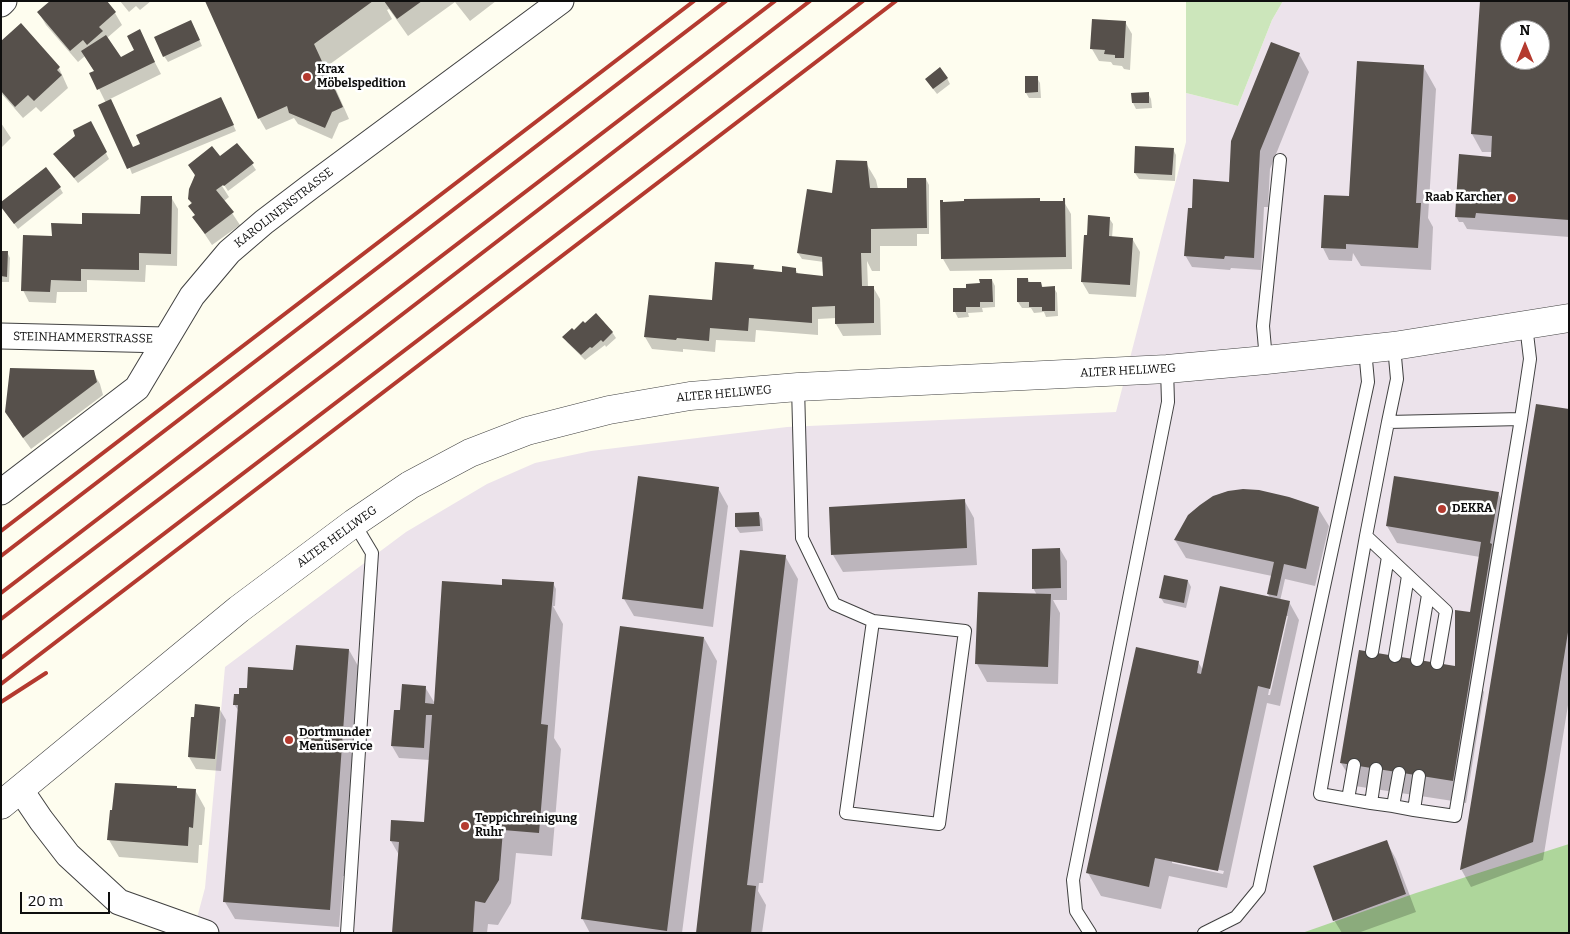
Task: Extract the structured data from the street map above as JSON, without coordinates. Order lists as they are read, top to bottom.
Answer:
{
  "streets": {
    "street": ["KAROLINENSTRASSE", "STEINHAMMERSTRASSE", "ALTER HELLWEG"]
  },
  "crossings": [
    ["KAROLINENSTRASSE", "STEINHAMMERSTRASSE"]
  ],
  "places": [
    "Krax Möbelspedition",
    "Raab Karcher",
    "DEKRA",
    "Dortmunder Menüservice",
    "Teppichreinigung Ruhr"
  ],
  "scale_bar": "20 m",
  "north": "top"
}
